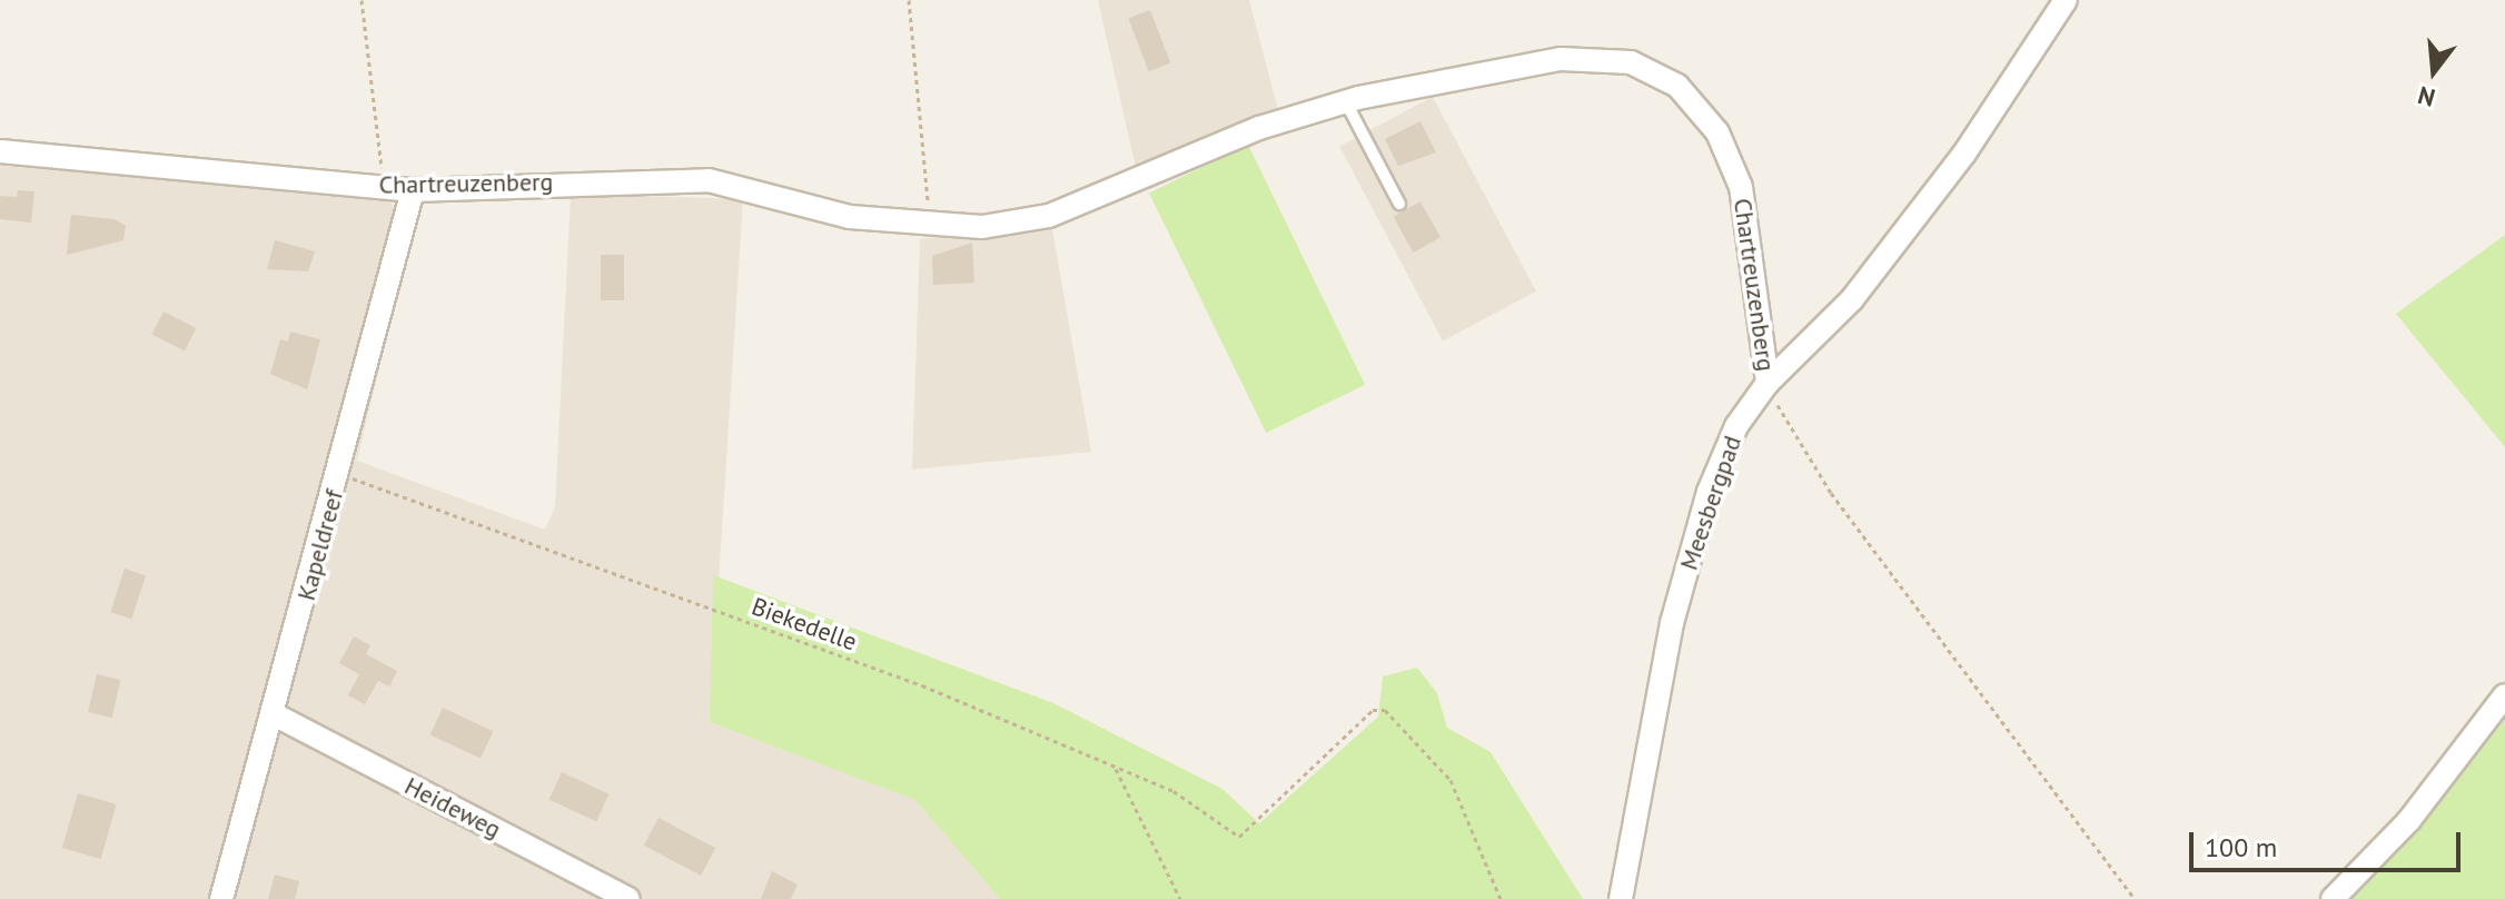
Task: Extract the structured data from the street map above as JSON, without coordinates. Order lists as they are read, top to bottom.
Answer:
{
  "streets": {
    "street": [
      "Chartreuzenberg",
      "Meesbergpad",
      "Kapeldreef",
      "Heideweg"
    ],
    "path": ["Biekedelle"]
  },
  "crossings": [
    ["Chartreuzenberg", "Meesbergpad"],
    ["Chartreuzenberg", "Kapeldreef"],
    ["Kapeldreef", "Biekedelle"],
    ["Kapeldreef", "Heideweg"]
  ],
  "scale_bar": "100 m",
  "north": "bottom"
}
